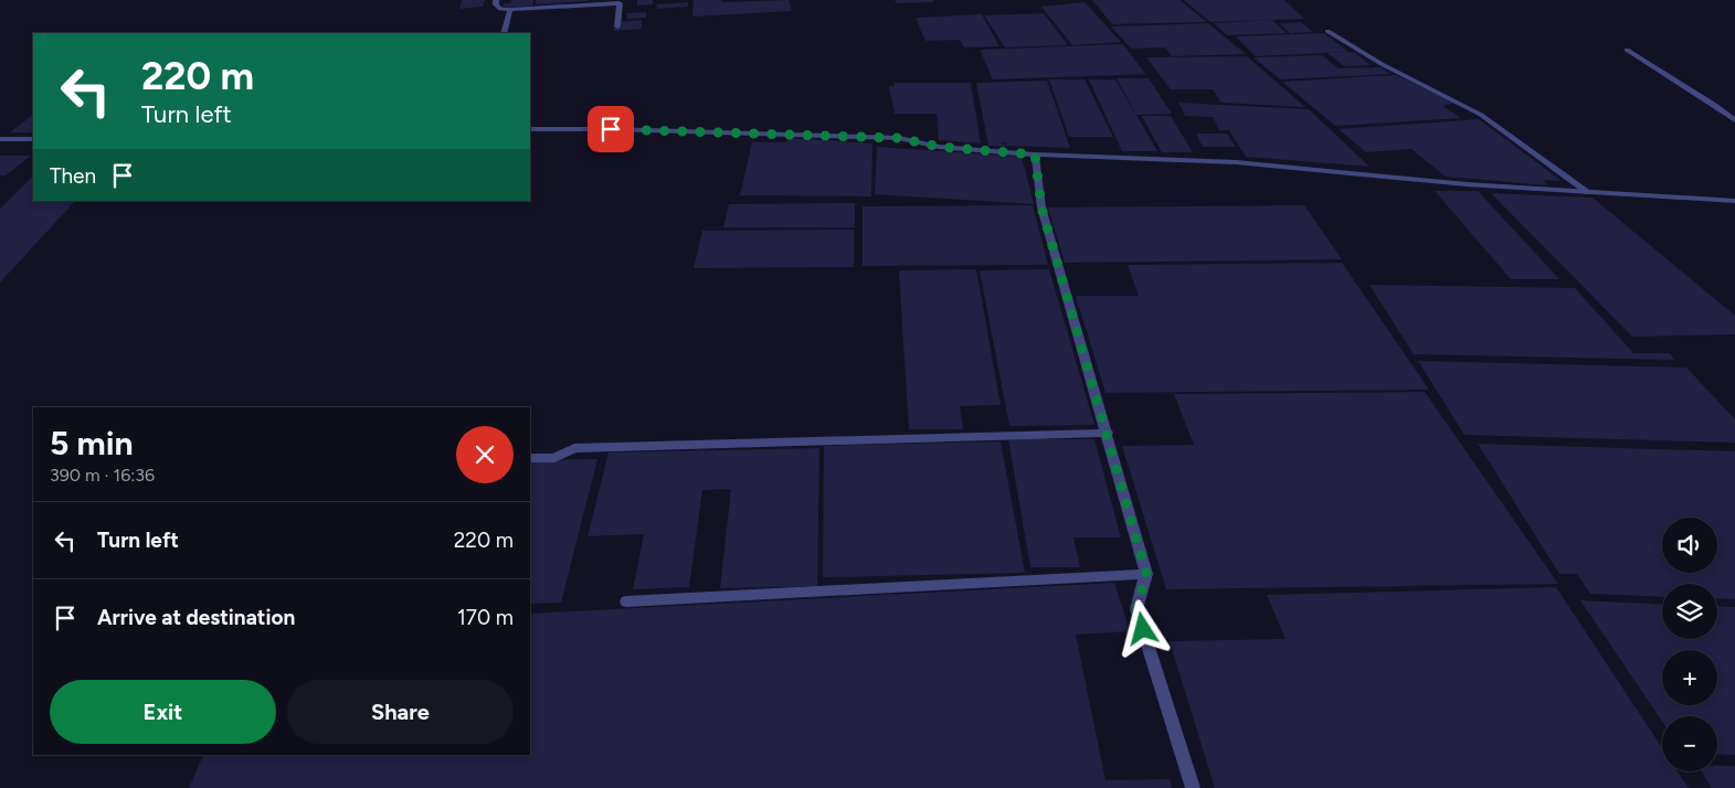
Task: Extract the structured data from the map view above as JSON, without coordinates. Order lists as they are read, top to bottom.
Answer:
{
  "page": {
    "turn": ["220 m", "Turn left"],
    "then": "Then",
    "heading": ["5 min", "390 m · 16:36"],
    "list": [
      {
        "name": "Turn left",
        "value": "220 m"
      },
      {
        "name": "Arrive at destination",
        "value": "170 m"
      }
    ],
    "map_buttons": ["+", "−"],
    "buttons": ["Exit", "Share"]
  }
}
